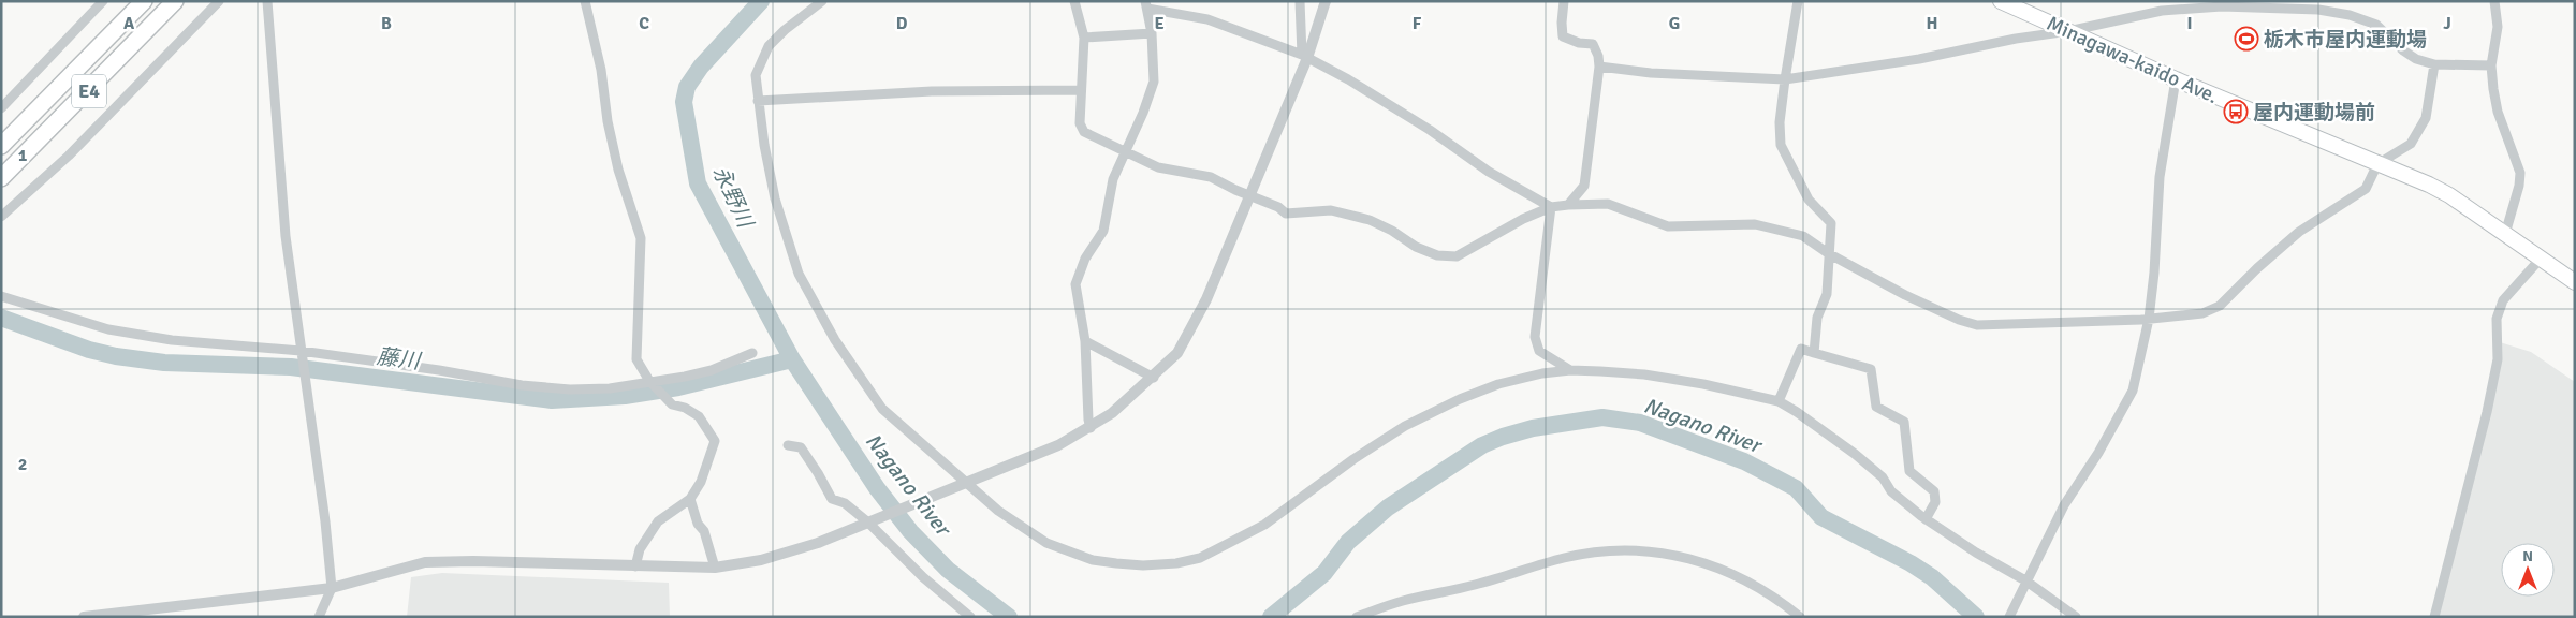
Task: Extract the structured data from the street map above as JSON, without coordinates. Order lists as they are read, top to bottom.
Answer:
{
  "streets": {
    "highway": ["E4"],
    "main road": ["Minagawa-kaido Ave."]
  },
  "water": ["永野川", "藤川", "Nagano River"],
  "places": {
    "sports": ["栃木市屋内運動場"],
    "bus stop": ["屋内運動場前"]
  },
  "north": "top",
  "grid": {
    "columns": [
      "A",
      "B",
      "C",
      "D",
      "E",
      "F",
      "G",
      "H",
      "I",
      "J"
    ],
    "rows": ["1", "2"]
  }
}
